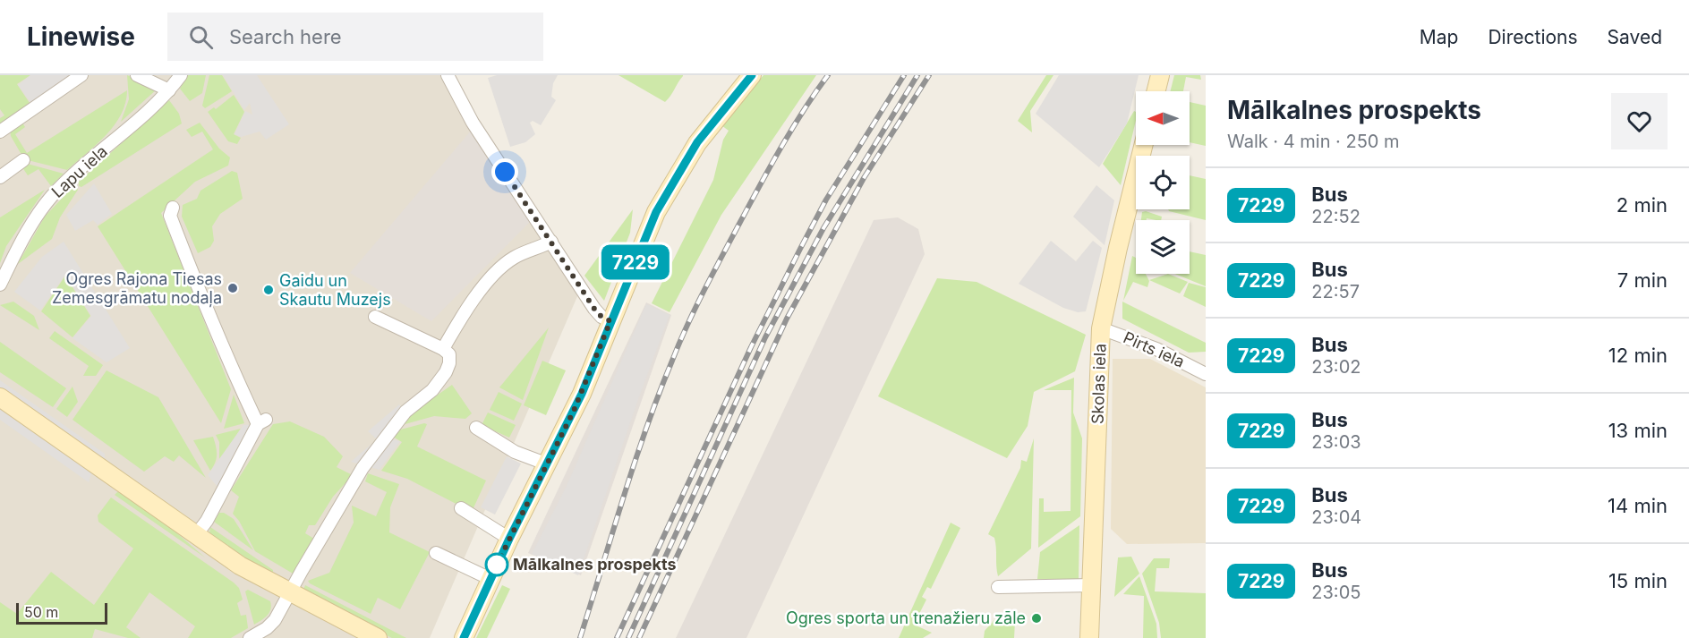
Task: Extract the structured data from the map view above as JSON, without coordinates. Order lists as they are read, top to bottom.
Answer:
{
  "streets": {
    "main road": ["Skolas iela"],
    "street": ["Lapu iela", "Pirts iela"]
  },
  "crossings": [
    ["Pirts iela", "Skolas iela"]
  ],
  "places": [
    "Ogres Rajona Tiesas Zemesgrāmatu nodaļa",
    "Gaidu un Skautu Muzejs",
    "Mālkalnes prospekts",
    "Ogres sporta un trenažieru zāle"
  ],
  "lines": ["bus line 7229"],
  "scale_bar": "50 m",
  "north": "left",
  "page": {
    "header": "Linewise",
    "search": "Search here",
    "nav": ["Map", "Directions", "Saved"],
    "on_map": "7229",
    "heading": ["Mālkalnes prospekts", "Walk · 4 min · 250 m"],
    "list": [
      {
        "mark": "7229",
        "name": "Bus",
        "note": "22:52",
        "value": "2 min"
      },
      {
        "mark": "7229",
        "name": "Bus",
        "note": "22:57",
        "value": "7 min"
      },
      {
        "mark": "7229",
        "name": "Bus",
        "note": "23:02",
        "value": "12 min"
      },
      {
        "mark": "7229",
        "name": "Bus",
        "note": "23:03",
        "value": "13 min"
      },
      {
        "mark": "7229",
        "name": "Bus",
        "note": "23:04",
        "value": "14 min"
      },
      {
        "mark": "7229",
        "name": "Bus",
        "note": "23:05",
        "value": "15 min"
      }
    ],
    "scale": "50 m"
  }
}
